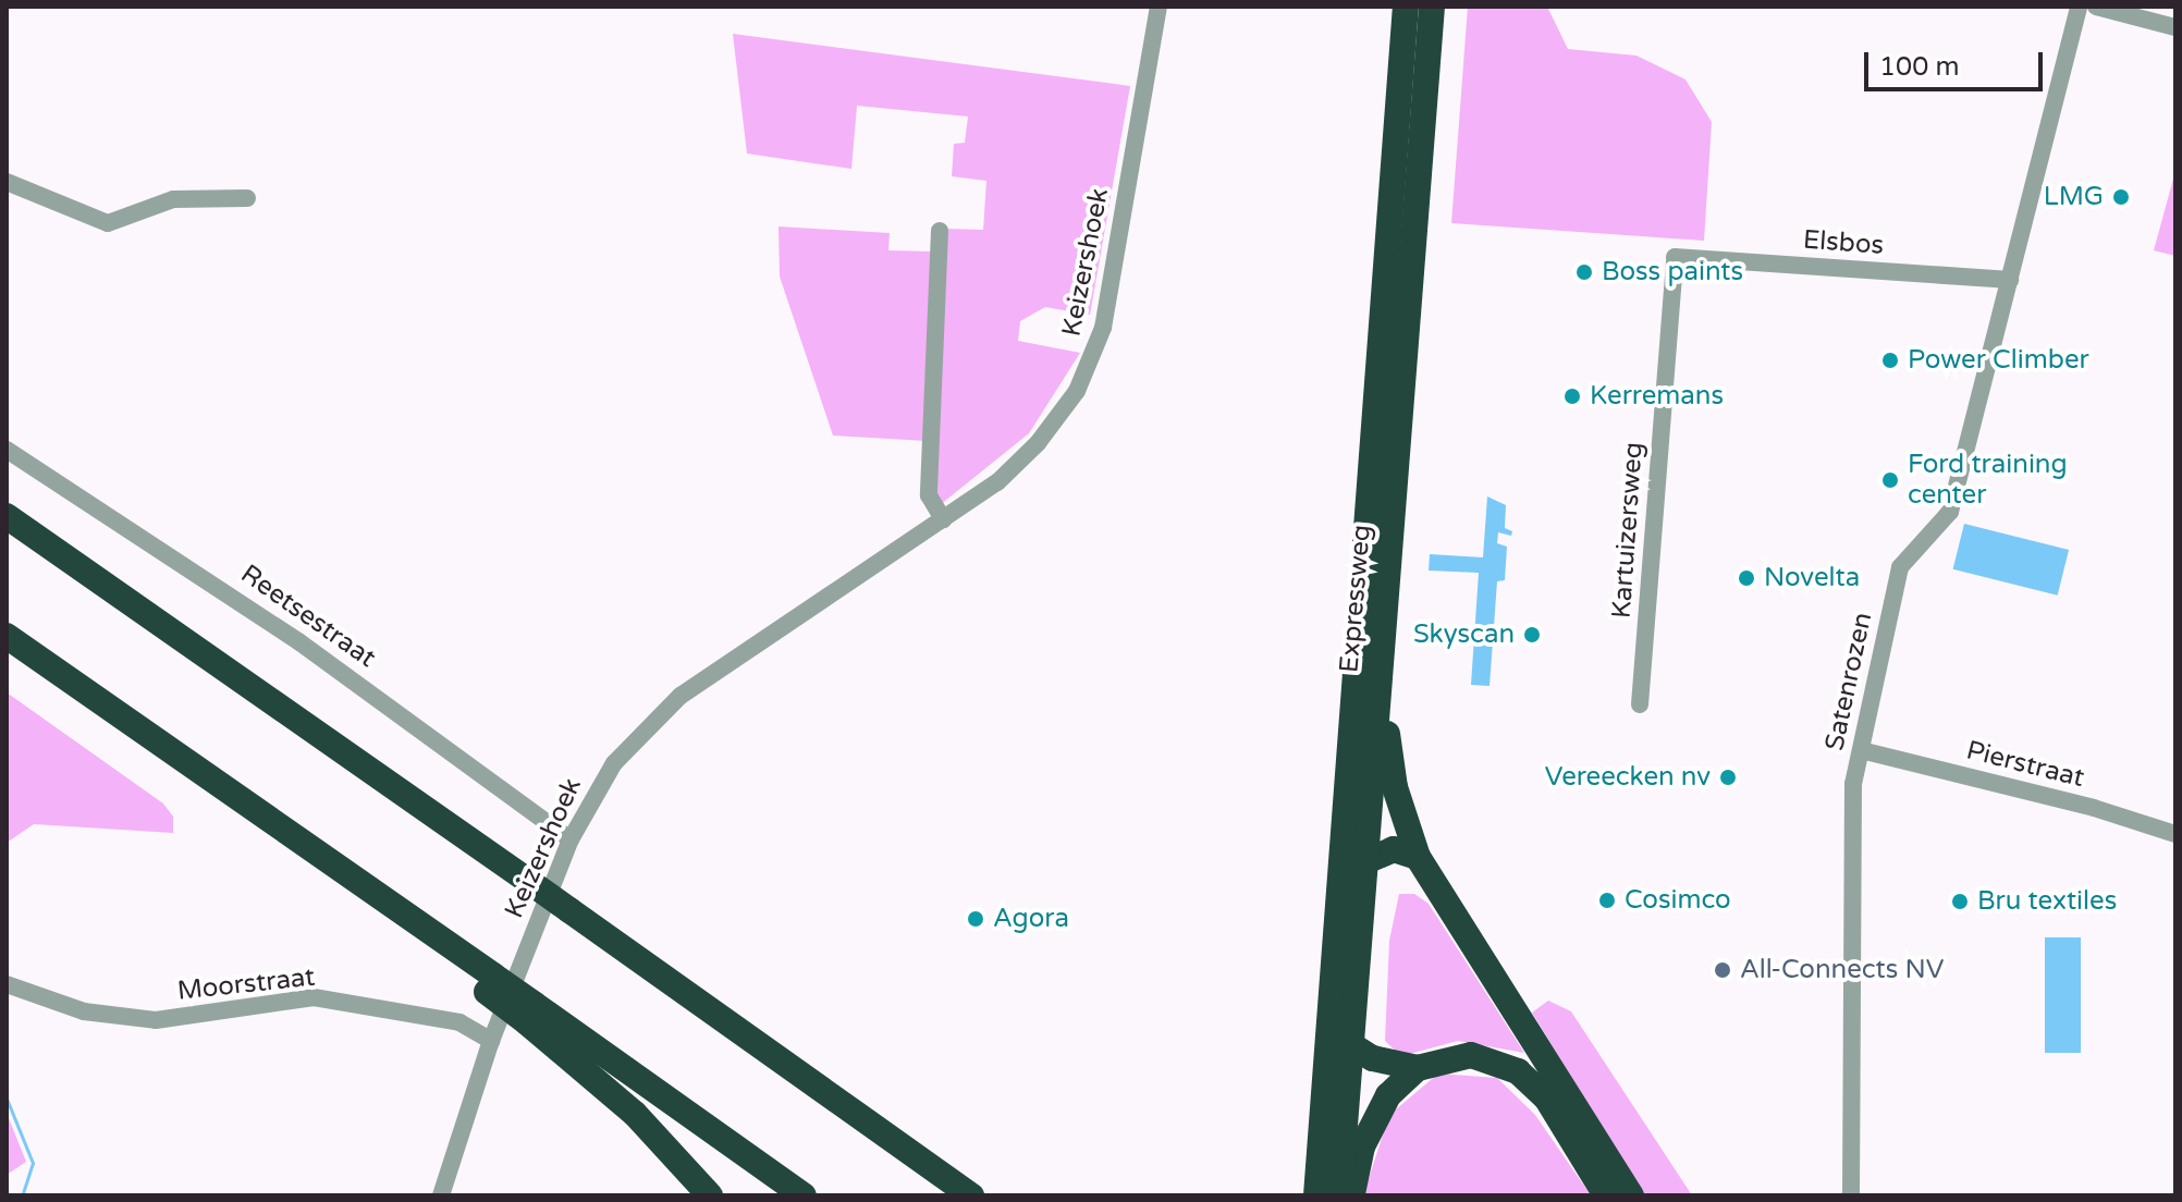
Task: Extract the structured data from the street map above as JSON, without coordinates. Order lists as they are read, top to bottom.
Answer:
{
  "streets": {
    "highway": ["Expressweg"],
    "street": [
      "Elsbos",
      "Keizershoek",
      "Kartuizersweg",
      "Reetsestraat",
      "Satenrozen",
      "Pierstraat",
      "Moorstraat"
    ]
  },
  "crossings": [
    ["Elsbos", "Kartuizersweg"],
    ["Elsbos", "Satenrozen"],
    ["Keizershoek", "Reetsestraat"],
    ["Keizershoek", "Moorstraat"],
    ["Satenrozen", "Pierstraat"]
  ],
  "places": [
    "LMG",
    "Boss paints",
    "Power Climber",
    "Kerremans",
    "Ford training center",
    "Novelta",
    "Skyscan",
    "Vereecken nv",
    "Cosimco",
    "Bru textiles",
    "Agora",
    "All-Connects NV"
  ],
  "scale_bar": "100 m"
}
